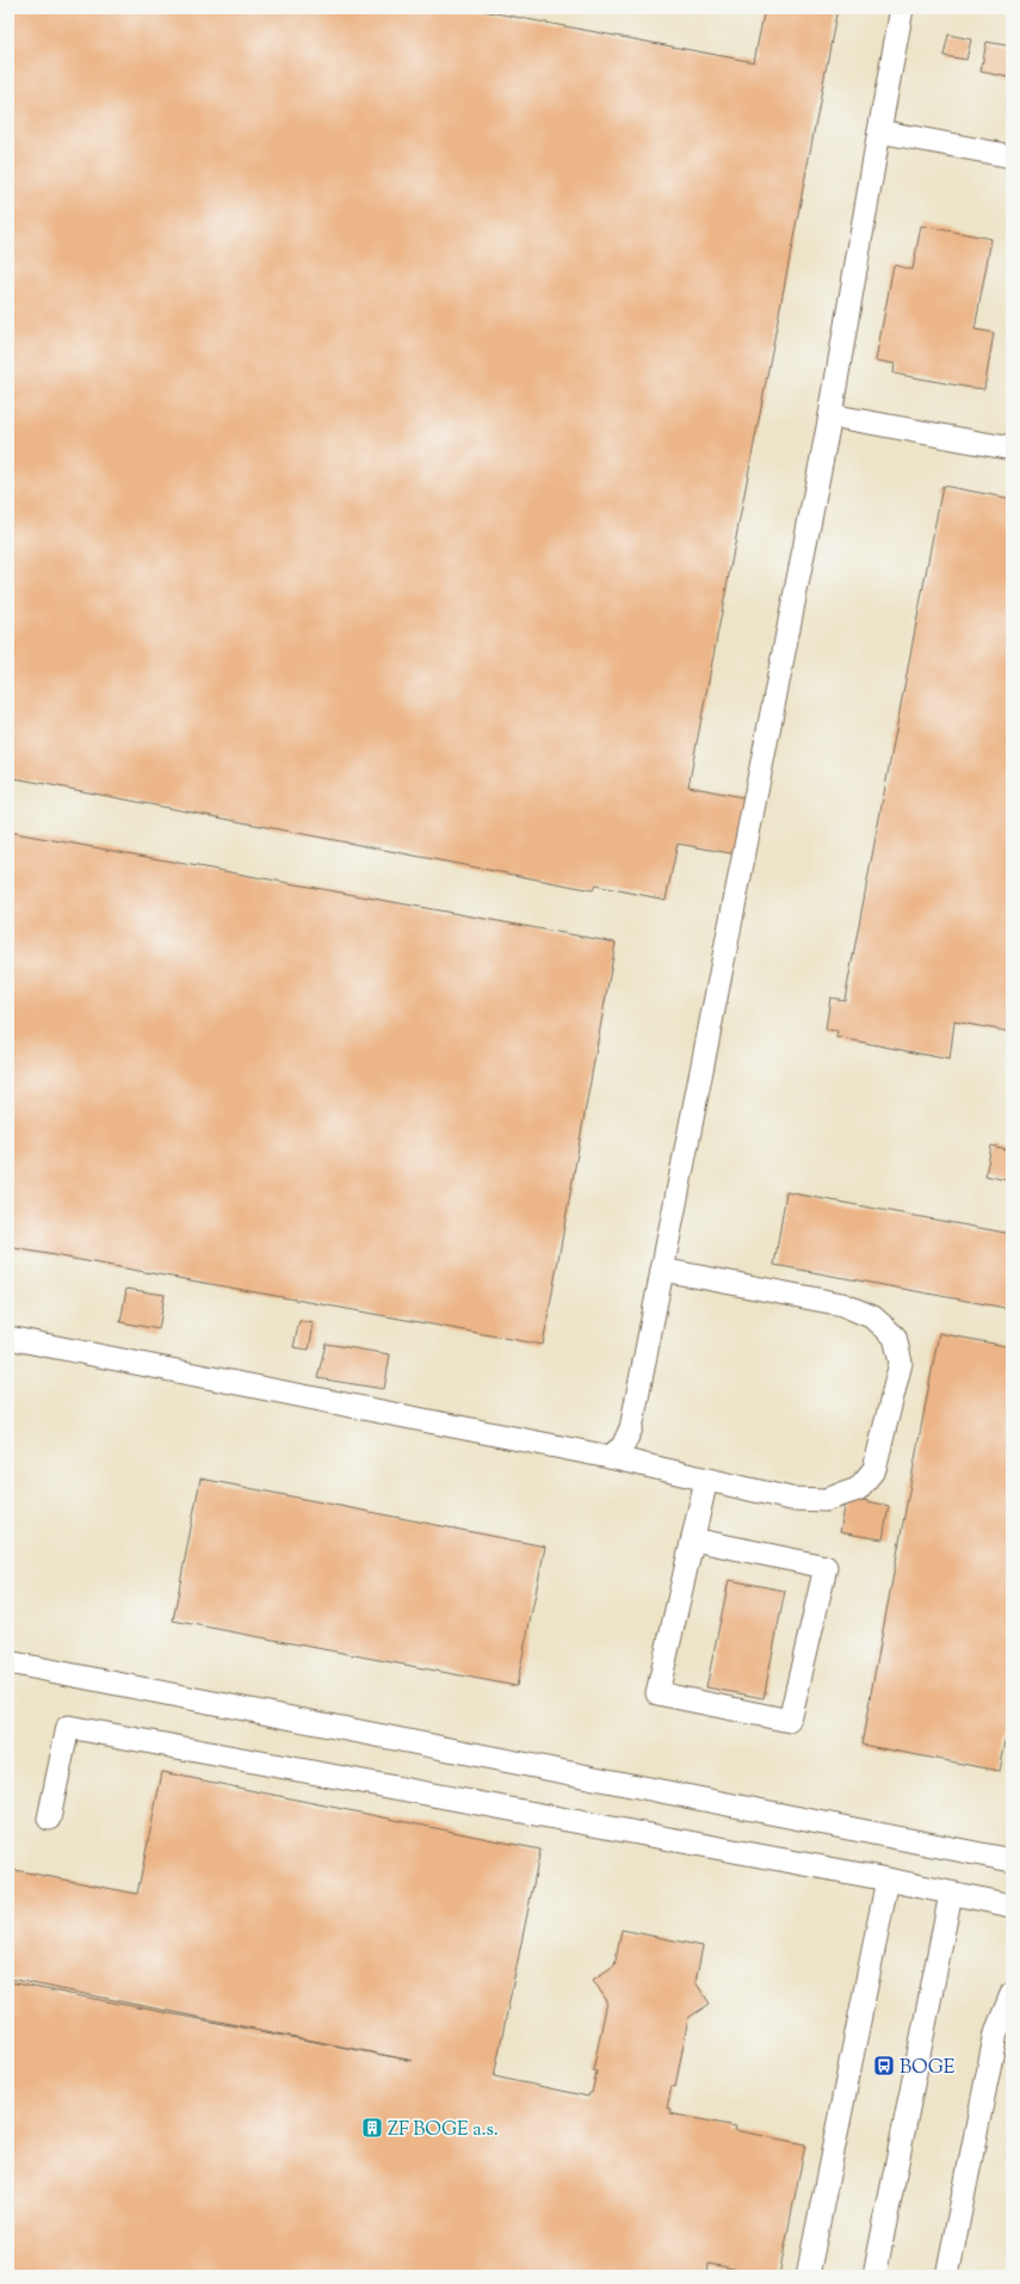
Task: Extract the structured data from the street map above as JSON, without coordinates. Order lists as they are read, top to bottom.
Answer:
{
  "places": {
    "bus stop": ["BOGE"],
    "building": ["ZF BOGE a.s."]
  }
}
